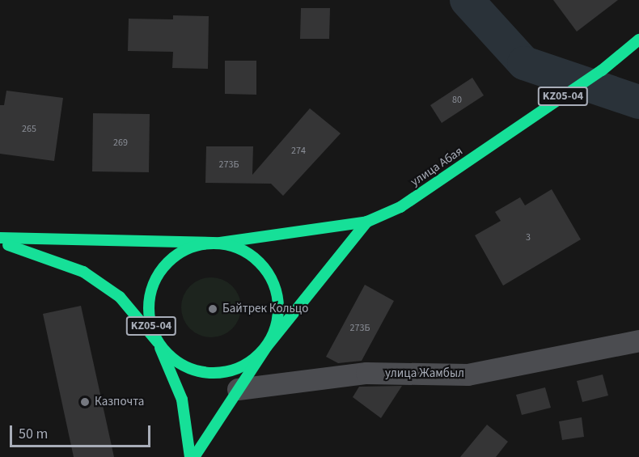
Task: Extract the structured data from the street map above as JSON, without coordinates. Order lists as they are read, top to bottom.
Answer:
{
  "streets": {
    "main road": ["KZ05-04", "улица Абая"],
    "street": ["улица Жамбыл"]
  },
  "crossings": [
    ["KZ05-04", "улица Абая"],
    ["KZ05-04", "улица Жамбыл"]
  ],
  "places": ["Байтрек Кольцо", "Казпочта"],
  "house_numbers": [
    "80",
    "265",
    "269",
    "274",
    "273Б",
    "3",
    "273Б"
  ],
  "scale_bar": "50 m"
}
